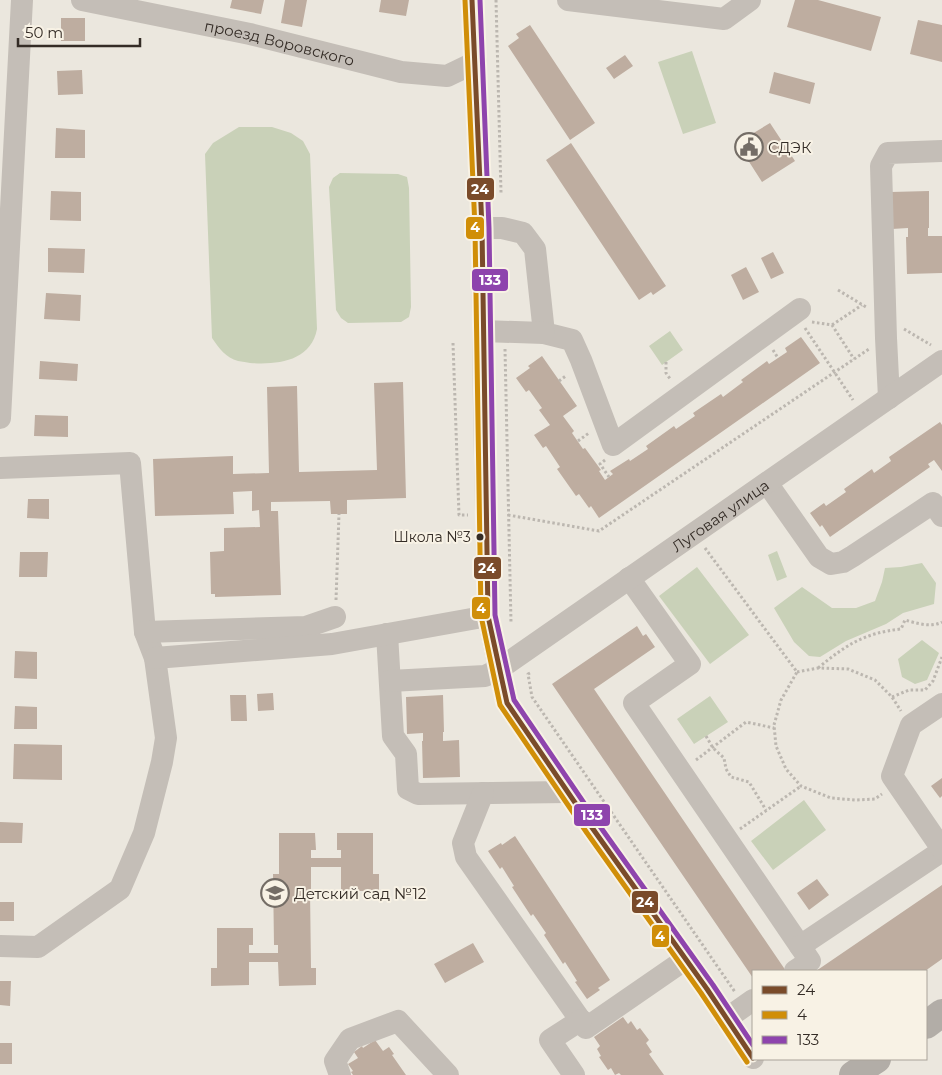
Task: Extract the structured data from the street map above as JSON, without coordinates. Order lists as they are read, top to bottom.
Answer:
{
  "streets": {
    "street": ["проезд Воровского", "Луговая улица"]
  },
  "places": {
    "public building": ["СДЭК"],
    "other": ["Школа №3"],
    "school or university": ["Детский сад №12"]
  },
  "lines": ["transit line 24", "transit line 4", "transit line 133"],
  "legend": ["24", "4", "133"],
  "scale_bar": "50 m"
}
